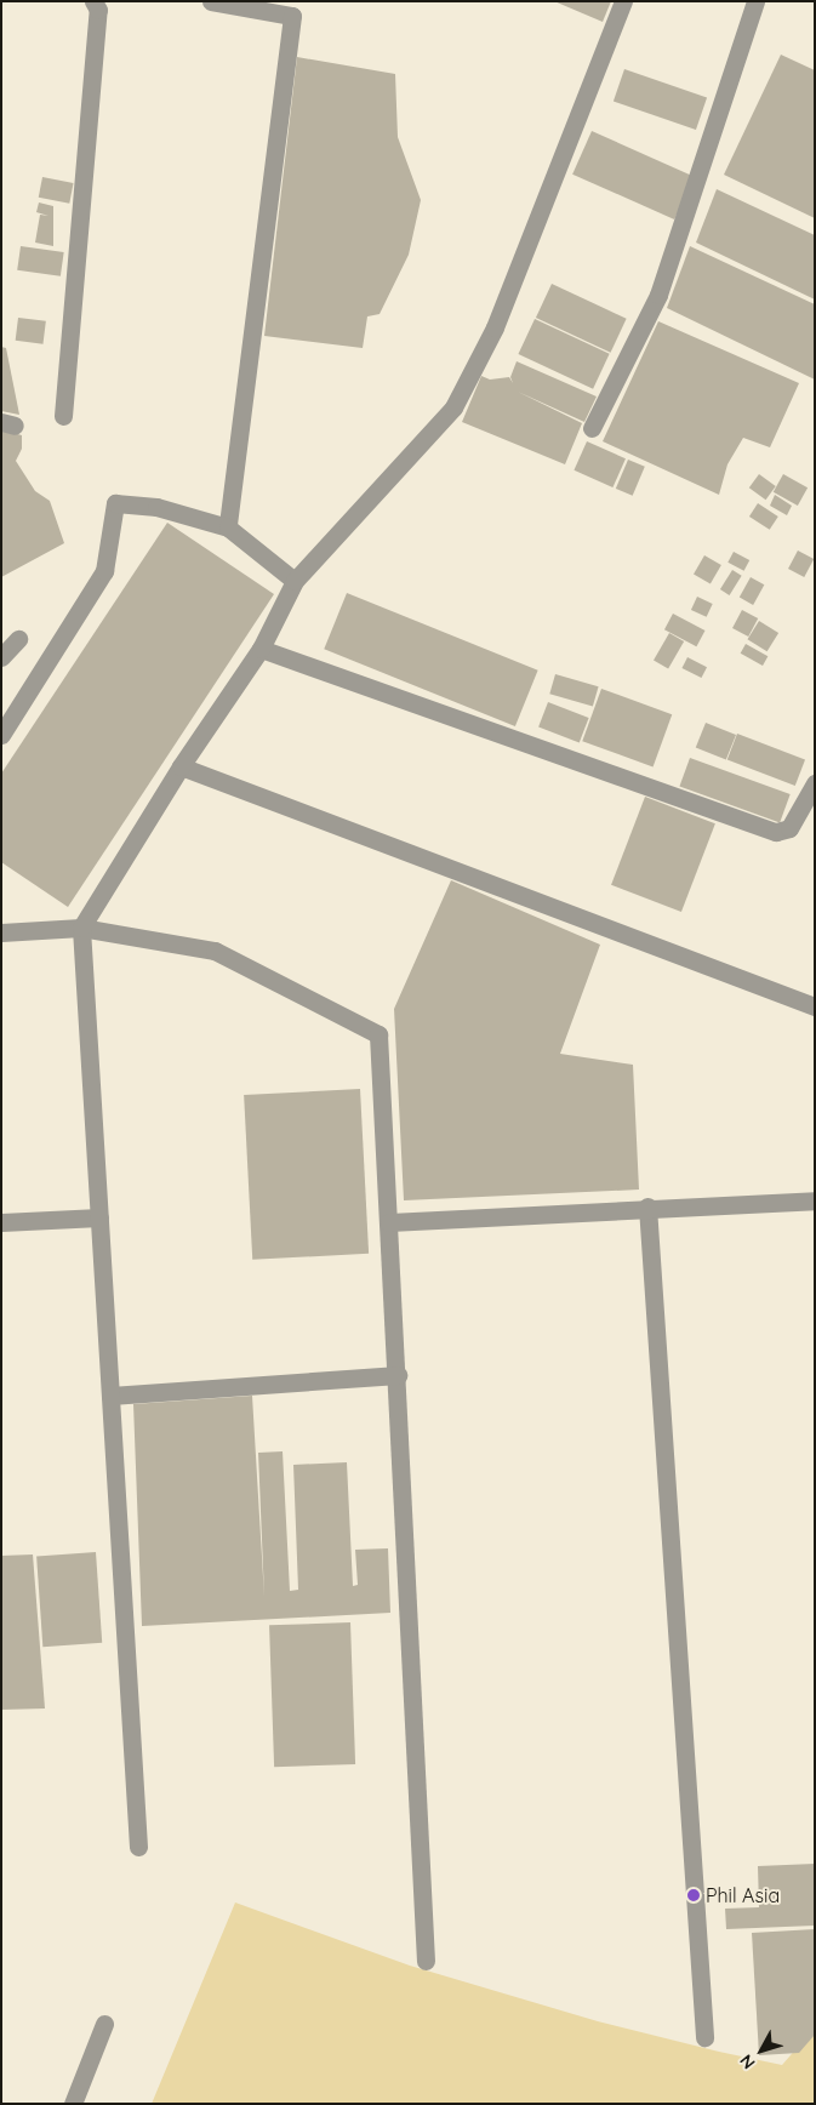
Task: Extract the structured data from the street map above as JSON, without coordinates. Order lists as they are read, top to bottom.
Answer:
{
  "places": ["Phil Asia"],
  "north": "bottom left"
}
